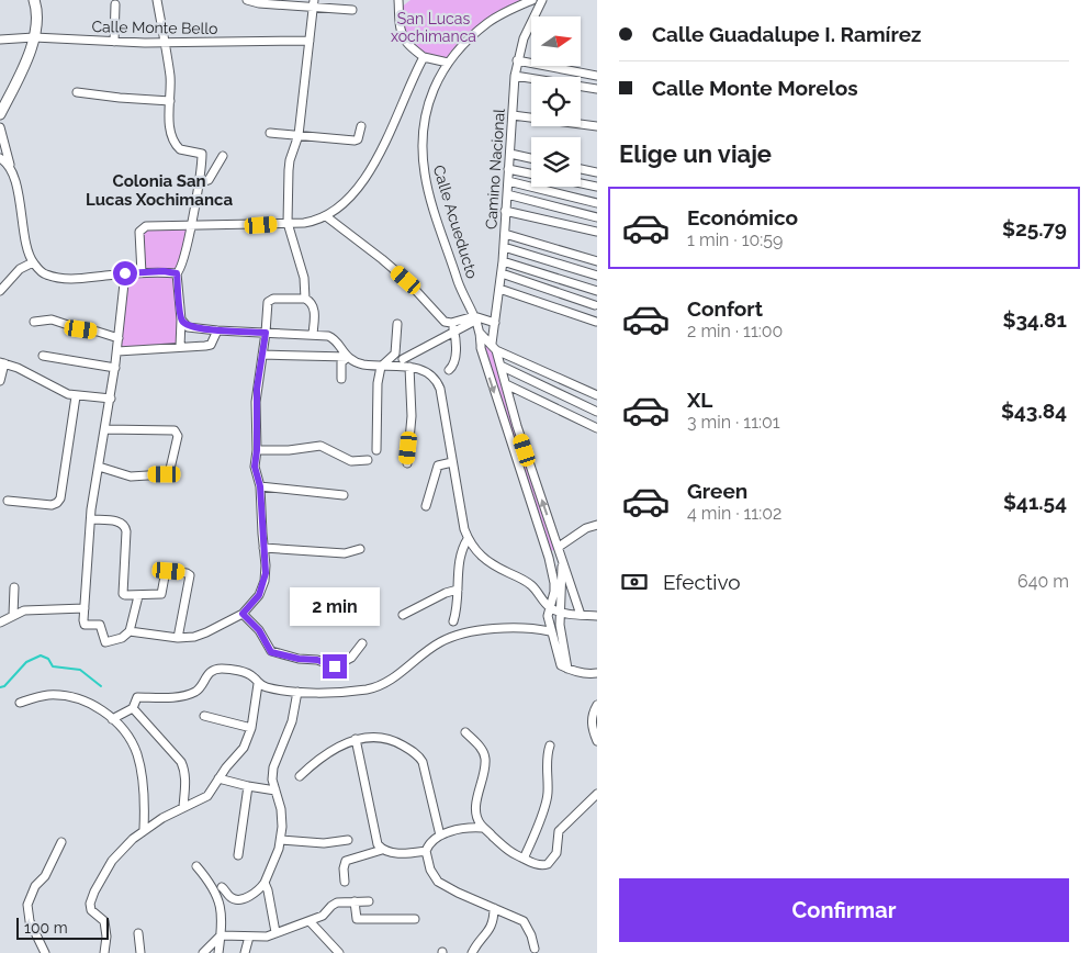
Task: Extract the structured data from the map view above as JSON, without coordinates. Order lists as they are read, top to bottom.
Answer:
{
  "streets": {
    "street": ["Calle Monte Bello", "Camino Nacional", "Calle Acueducto"]
  },
  "crossings": [
    ["Camino Nacional", "Calle Acueducto"]
  ],
  "districts": ["Colonia San Lucas Xochimanca"],
  "parks": ["San Lucas xochimanca"],
  "scale_bar": "100 m",
  "north": "right",
  "page": {
    "banner": ["Calle Guadalupe I. Ramírez", "Calle Monte Morelos"],
    "heading": "Elige un viaje",
    "list": [
      {
        "name": "Económico",
        "note": "1 min · 10:59",
        "value": "$25.79"
      },
      {
        "name": "Confort",
        "note": "2 min · 11:00",
        "value": "$34.81"
      },
      {
        "name": "XL",
        "note": "3 min · 11:01",
        "value": "$43.84"
      },
      {
        "name": "Green",
        "note": "4 min · 11:02",
        "value": "$41.54"
      }
    ],
    "pay": ["Efectivo", "640 m"],
    "bubble": "2 min",
    "buttons": "Confirmar",
    "scale": "100 m"
  }
}
